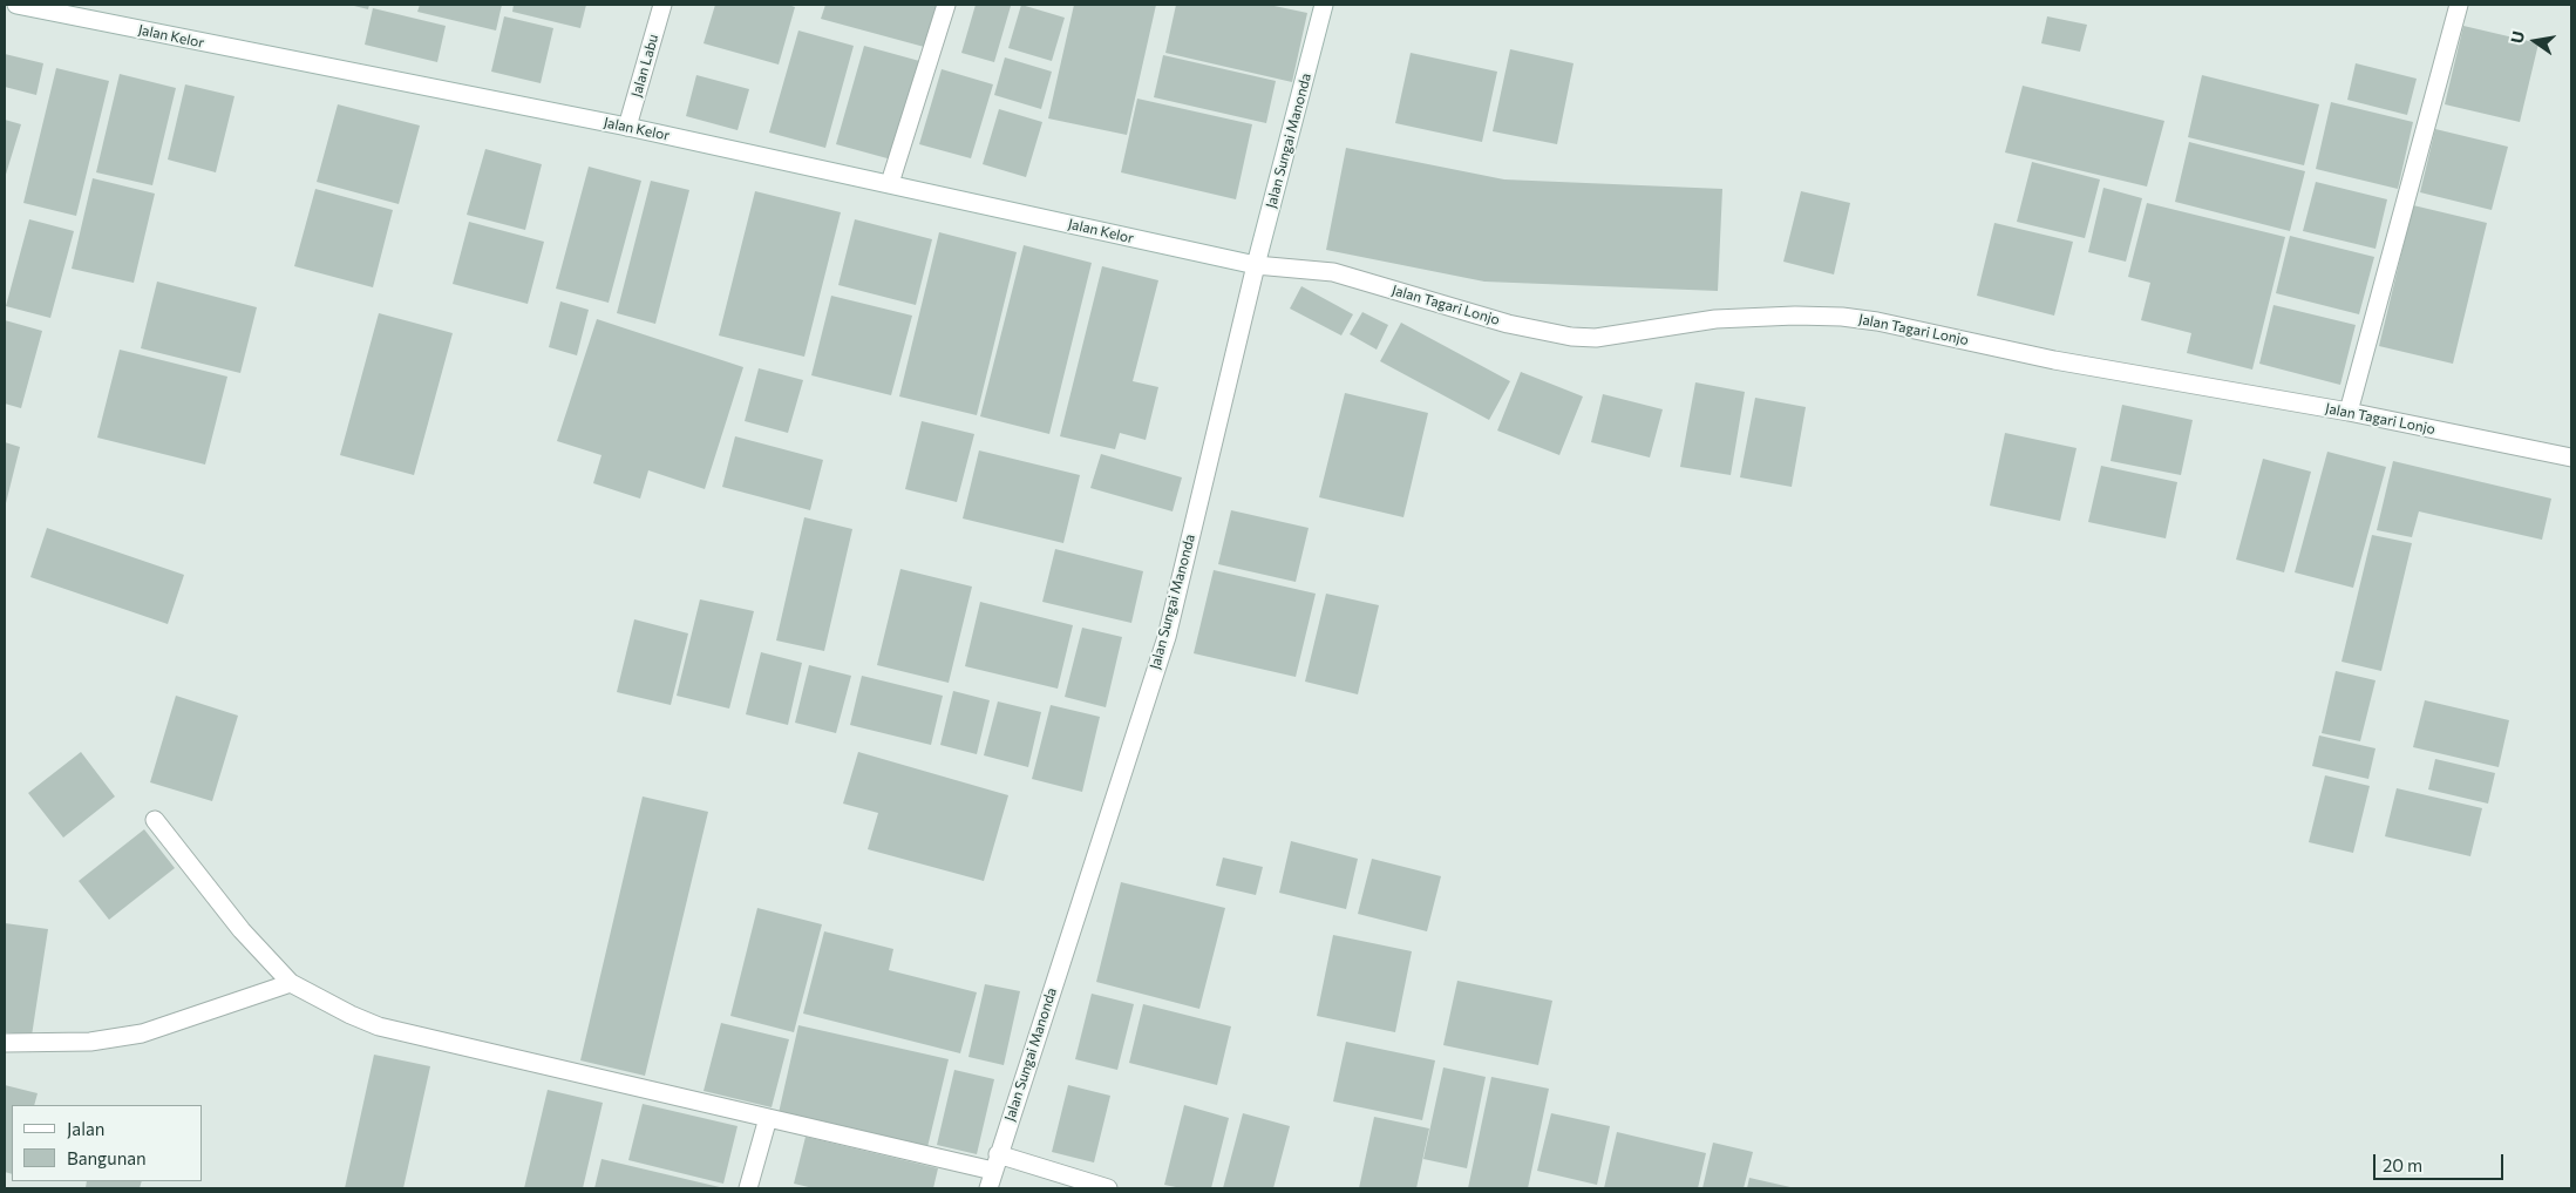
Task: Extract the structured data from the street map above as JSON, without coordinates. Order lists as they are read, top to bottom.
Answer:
{
  "streets": {
    "street": [
      "Jalan Kelor",
      "Jalan Labu",
      "Jalan Sungai Manonda",
      "Jalan Tagari Lonjo"
    ]
  },
  "crossings": [
    ["Jalan Kelor", "Jalan Labu"],
    ["Jalan Kelor", "Jalan Sungai Manonda"],
    ["Jalan Kelor", "Jalan Tagari Lonjo"],
    ["Jalan Sungai Manonda", "Jalan Tagari Lonjo"]
  ],
  "legend": ["Jalan", "Bangunan"],
  "scale_bar": "20 m",
  "north": "left"
}
